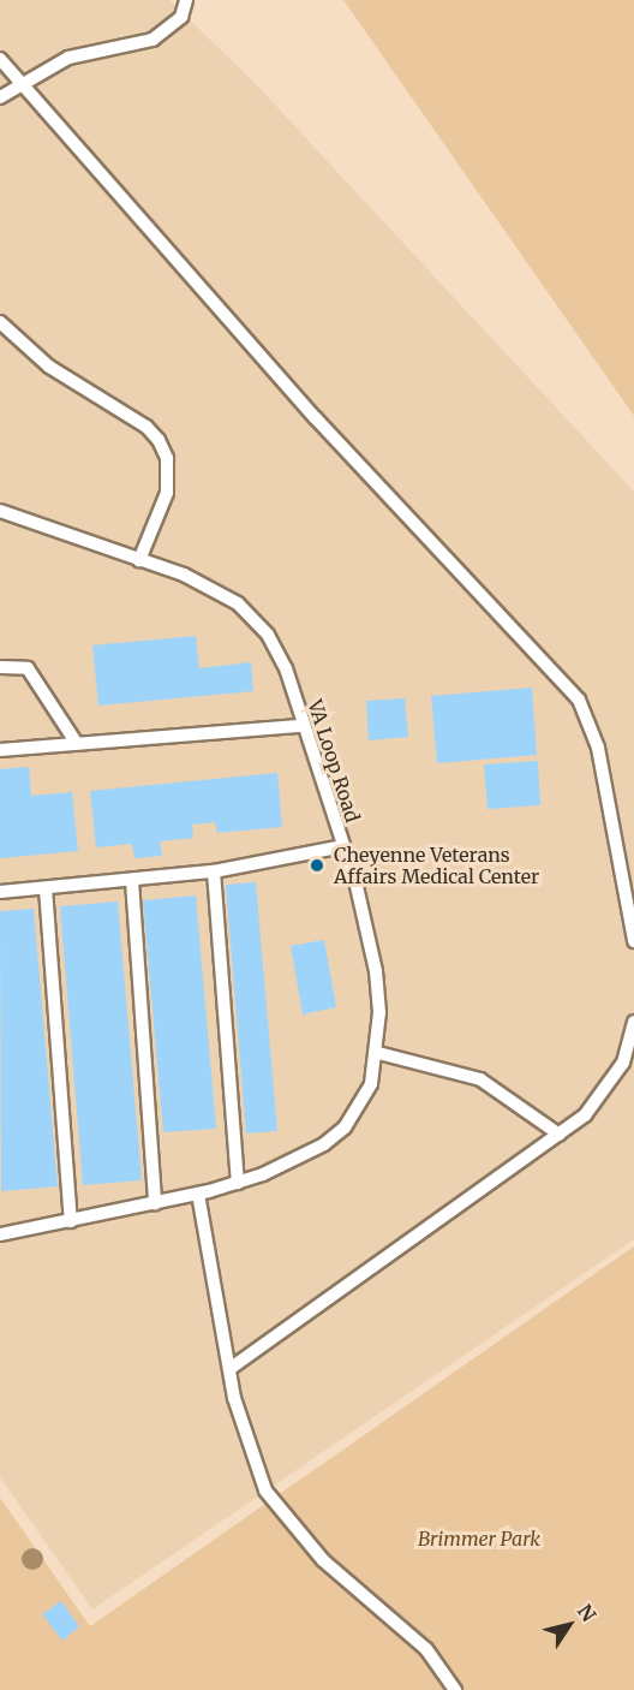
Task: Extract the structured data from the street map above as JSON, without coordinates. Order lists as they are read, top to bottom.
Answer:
{
  "streets": {
    "lane": ["VA Loop Road"]
  },
  "parks": ["Brimmer Park"],
  "places": ["Cheyenne Veterans Affairs Medical Center"],
  "north": "top right"
}
